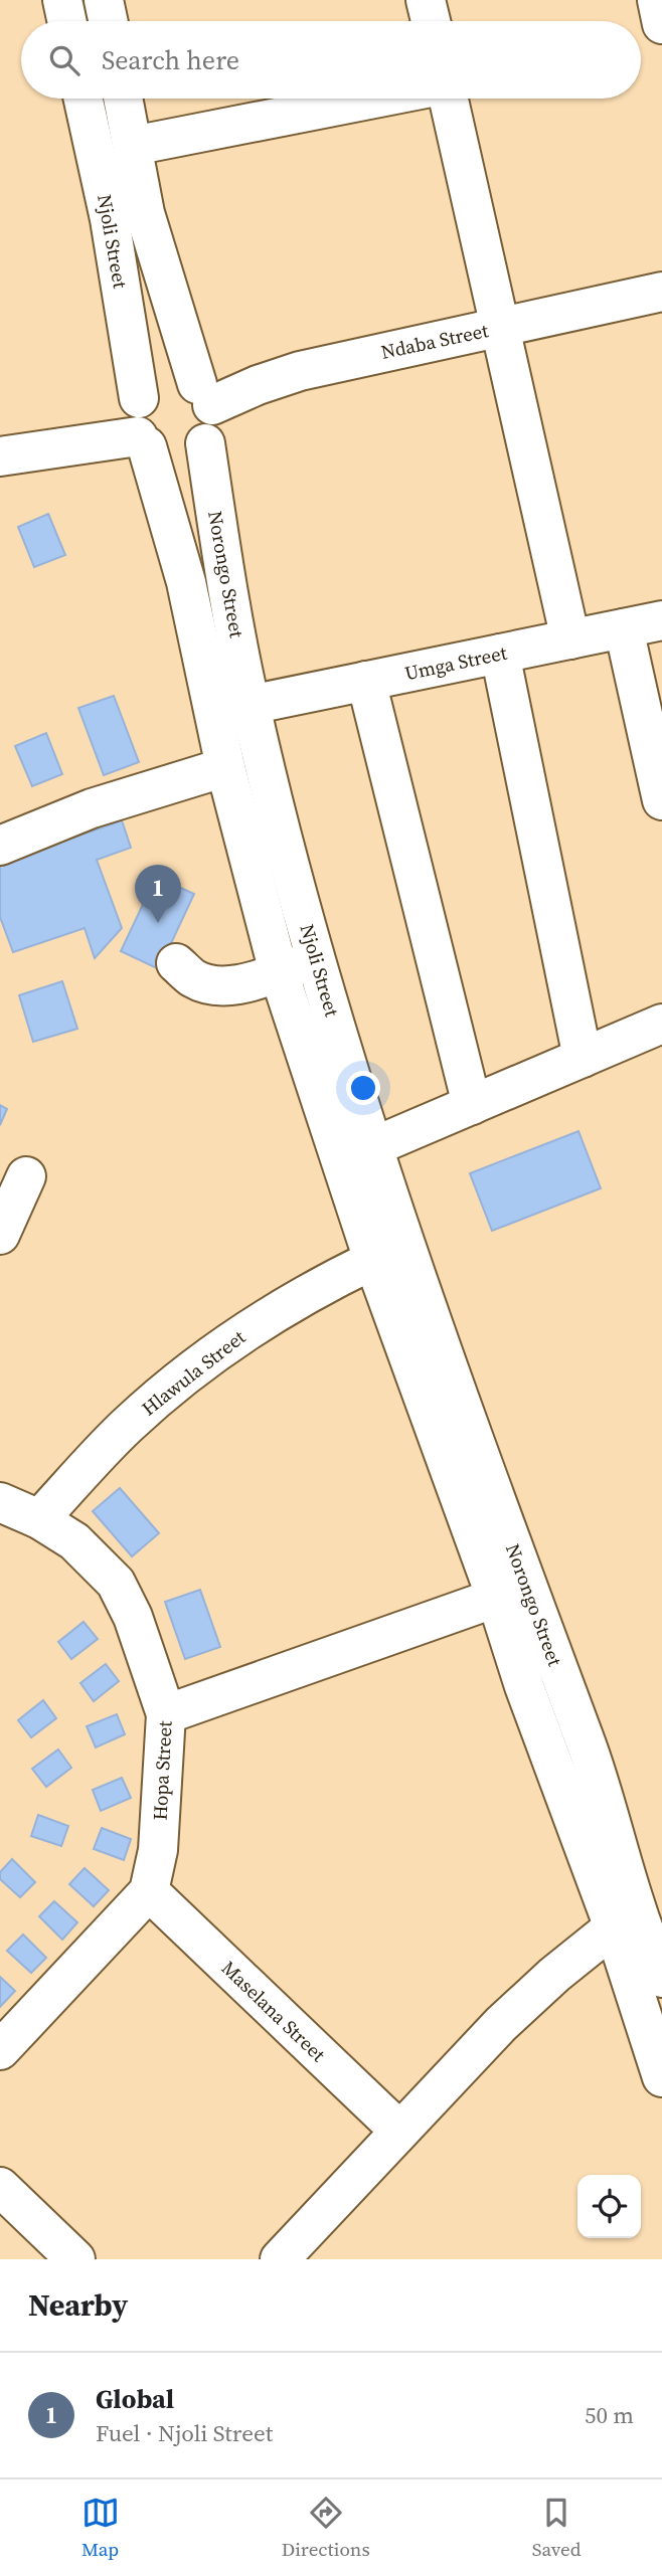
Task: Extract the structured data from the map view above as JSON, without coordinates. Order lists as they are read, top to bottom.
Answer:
{
  "streets": {
    "street": [
      "Njoli Street",
      "Ndaba Street",
      "Norongo Street",
      "Umga Street",
      "Hlawula Street",
      "Hopa Street",
      "Maselana Street"
    ]
  },
  "crossings": [
    ["Njoli Street", "Ndaba Street"],
    ["Njoli Street", "Norongo Street"],
    ["Njoli Street", "Umga Street"],
    ["Njoli Street", "Hlawula Street"],
    ["Ndaba Street", "Norongo Street"],
    ["Norongo Street", "Umga Street"],
    ["Norongo Street", "Hlawula Street"],
    ["Norongo Street", "Hopa Street"],
    ["Hlawula Street", "Hopa Street"],
    ["Hopa Street", "Maselana Street"]
  ],
  "page": {
    "search": "Search here",
    "pins": "1",
    "heading": "Nearby",
    "list": [
      {
        "mark": "1",
        "name": "Global",
        "note": "Fuel · Njoli Street",
        "value": "50 m"
      }
    ],
    "nav": ["Map", "Directions", "Saved"]
  }
}
